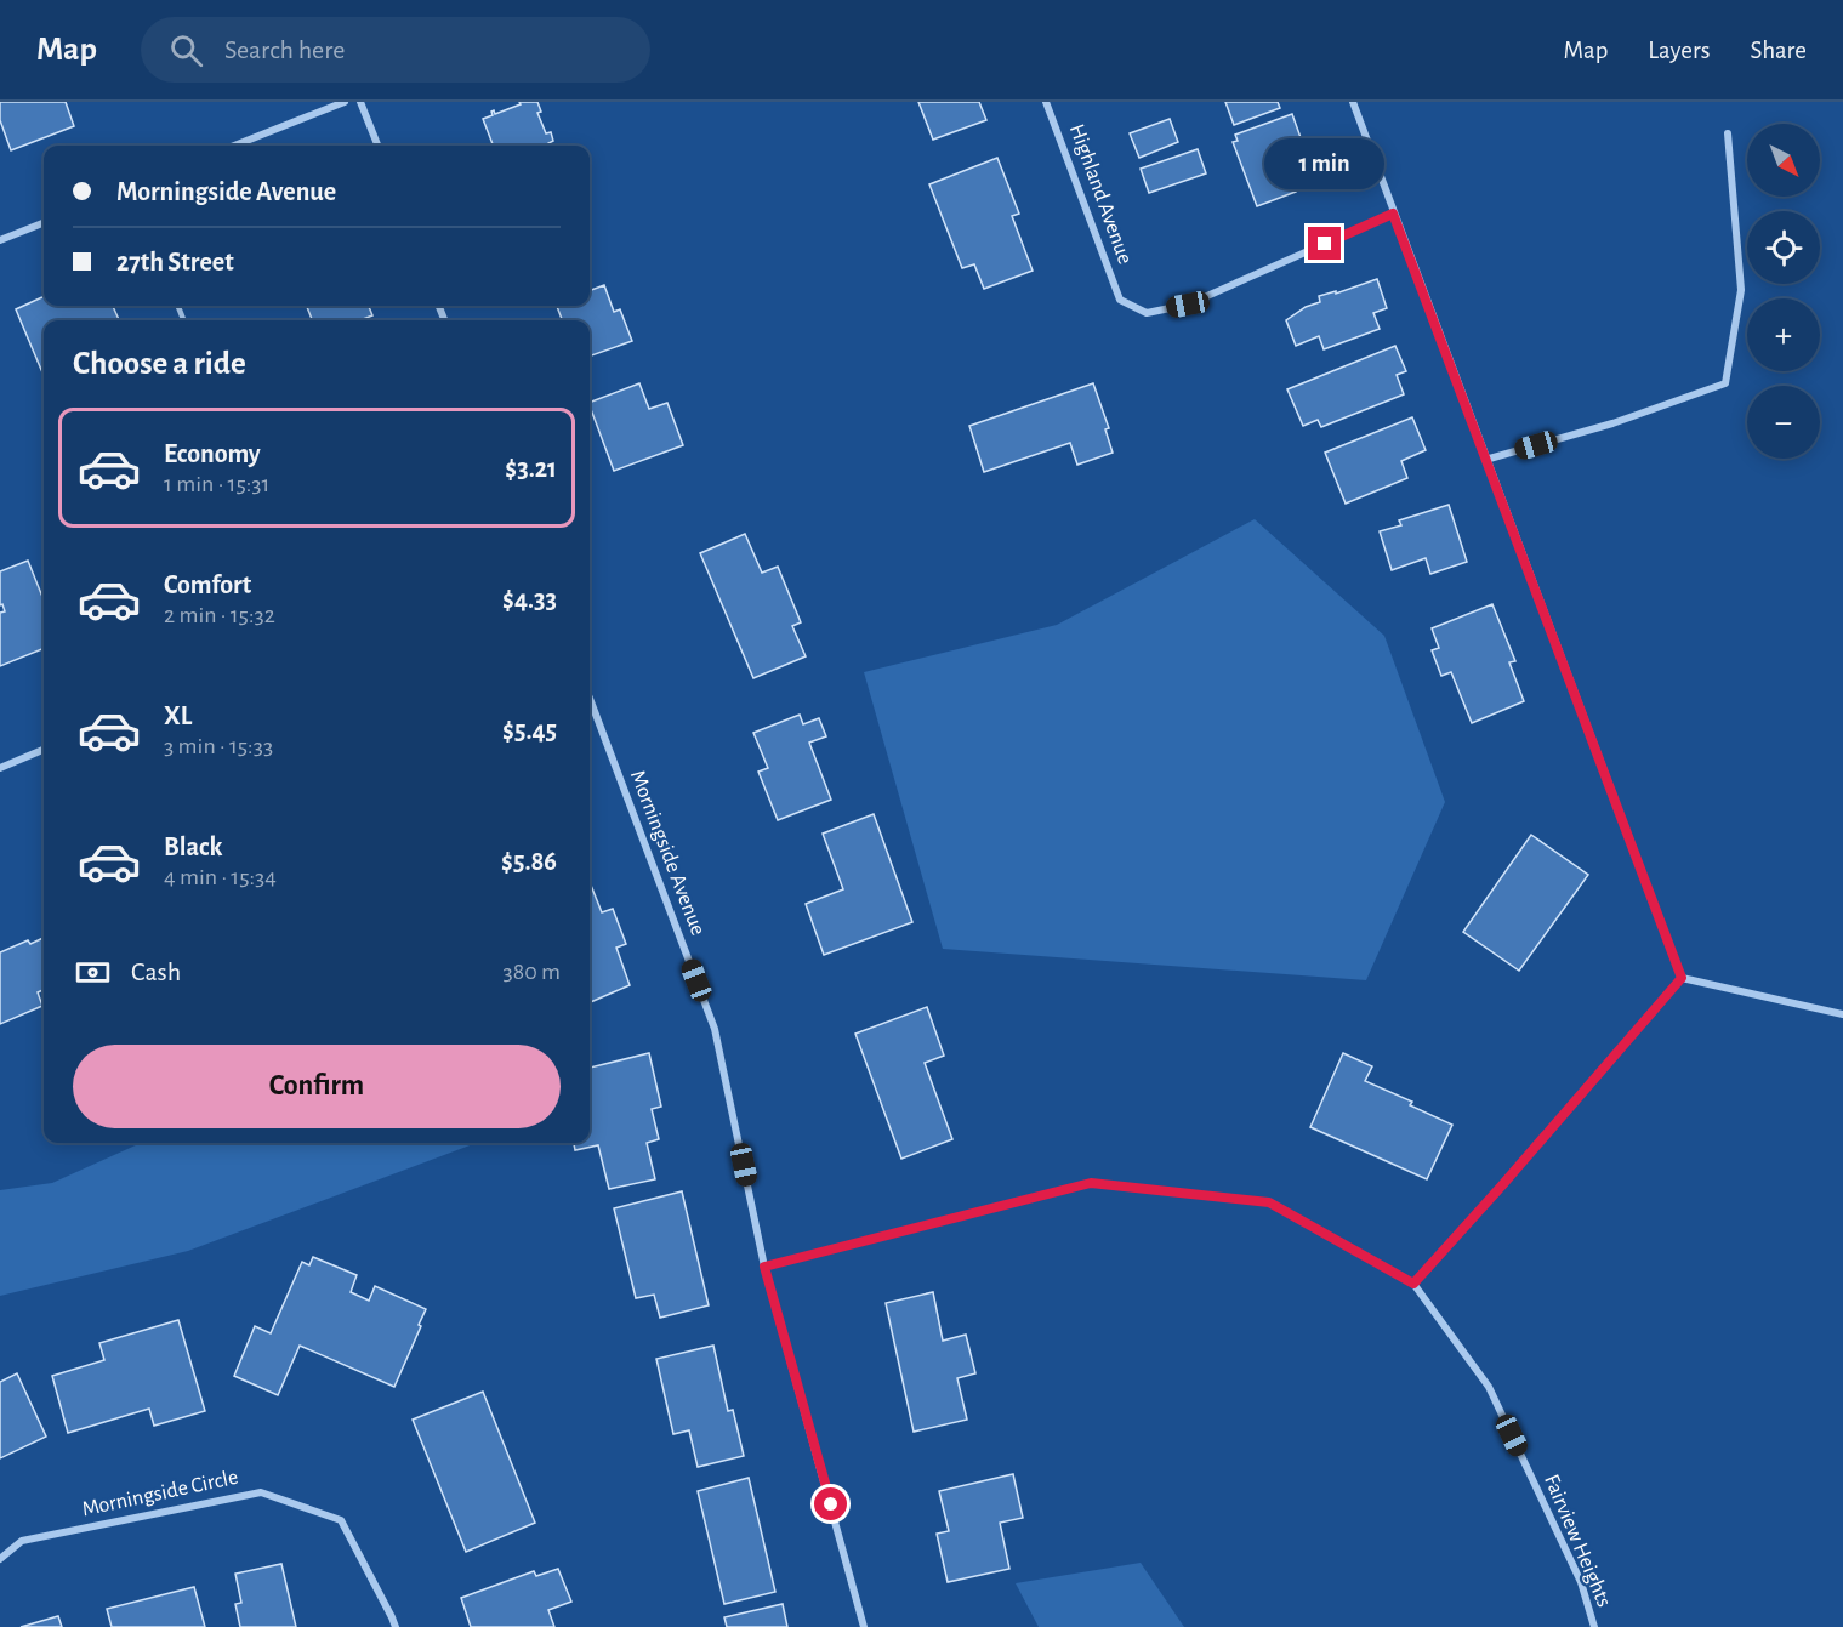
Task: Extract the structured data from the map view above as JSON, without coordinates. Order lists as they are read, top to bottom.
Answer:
{
  "streets": {
    "street": [
      "Highland Avenue",
      "Morningside Avenue",
      "Morningside Circle",
      "Fairview Heights"
    ]
  },
  "north": "bottom right",
  "page": {
    "header": "Map",
    "search": "Search here",
    "nav": ["Map", "Layers", "Share"],
    "map_buttons": ["+", "−"],
    "bubble": "1 min",
    "banner": ["Morningside Avenue", "27th Street"],
    "heading": "Choose a ride",
    "list": [
      {
        "name": "Economy",
        "note": "1 min · 15:31",
        "value": "$3.21"
      },
      {
        "name": "Comfort",
        "note": "2 min · 15:32",
        "value": "$4.33"
      },
      {
        "name": "XL",
        "note": "3 min · 15:33",
        "value": "$5.45"
      },
      {
        "name": "Black",
        "note": "4 min · 15:34",
        "value": "$5.86"
      }
    ],
    "pay": ["Cash", "380 m"],
    "buttons": "Confirm"
  }
}
